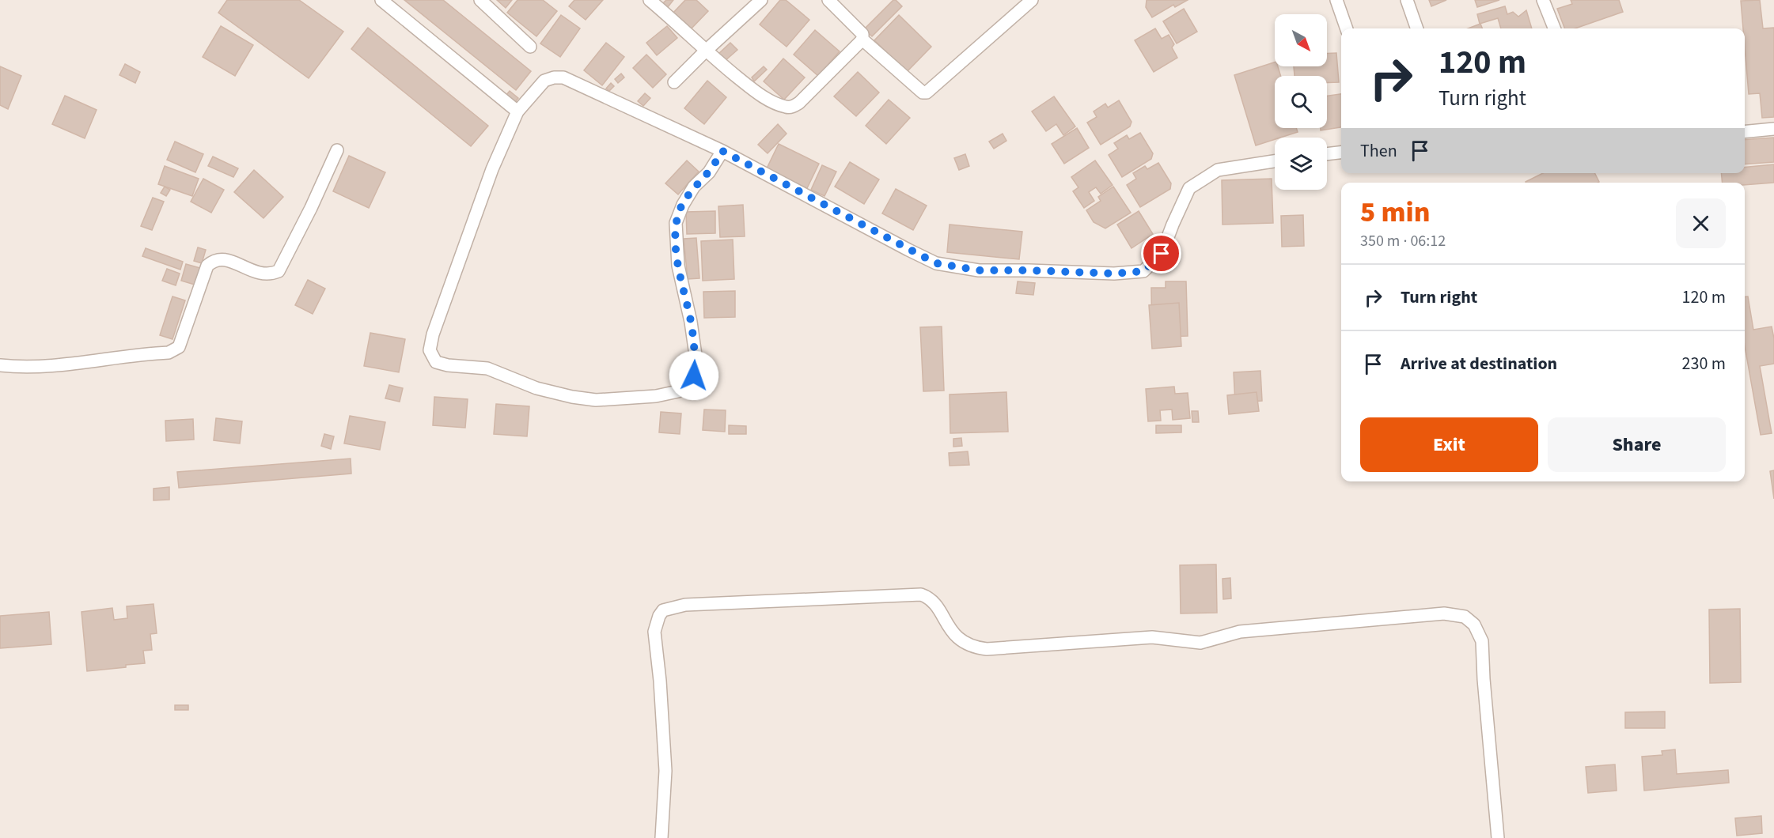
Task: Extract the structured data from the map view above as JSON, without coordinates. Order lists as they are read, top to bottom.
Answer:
{
  "north": "bottom right",
  "page": {
    "turn": ["120 m", "Turn right"],
    "then": "Then",
    "heading": ["5 min", "350 m · 06:12"],
    "list": [
      {
        "name": "Turn right",
        "value": "120 m"
      },
      {
        "name": "Arrive at destination",
        "value": "230 m"
      }
    ],
    "buttons": ["Exit", "Share"]
  }
}
